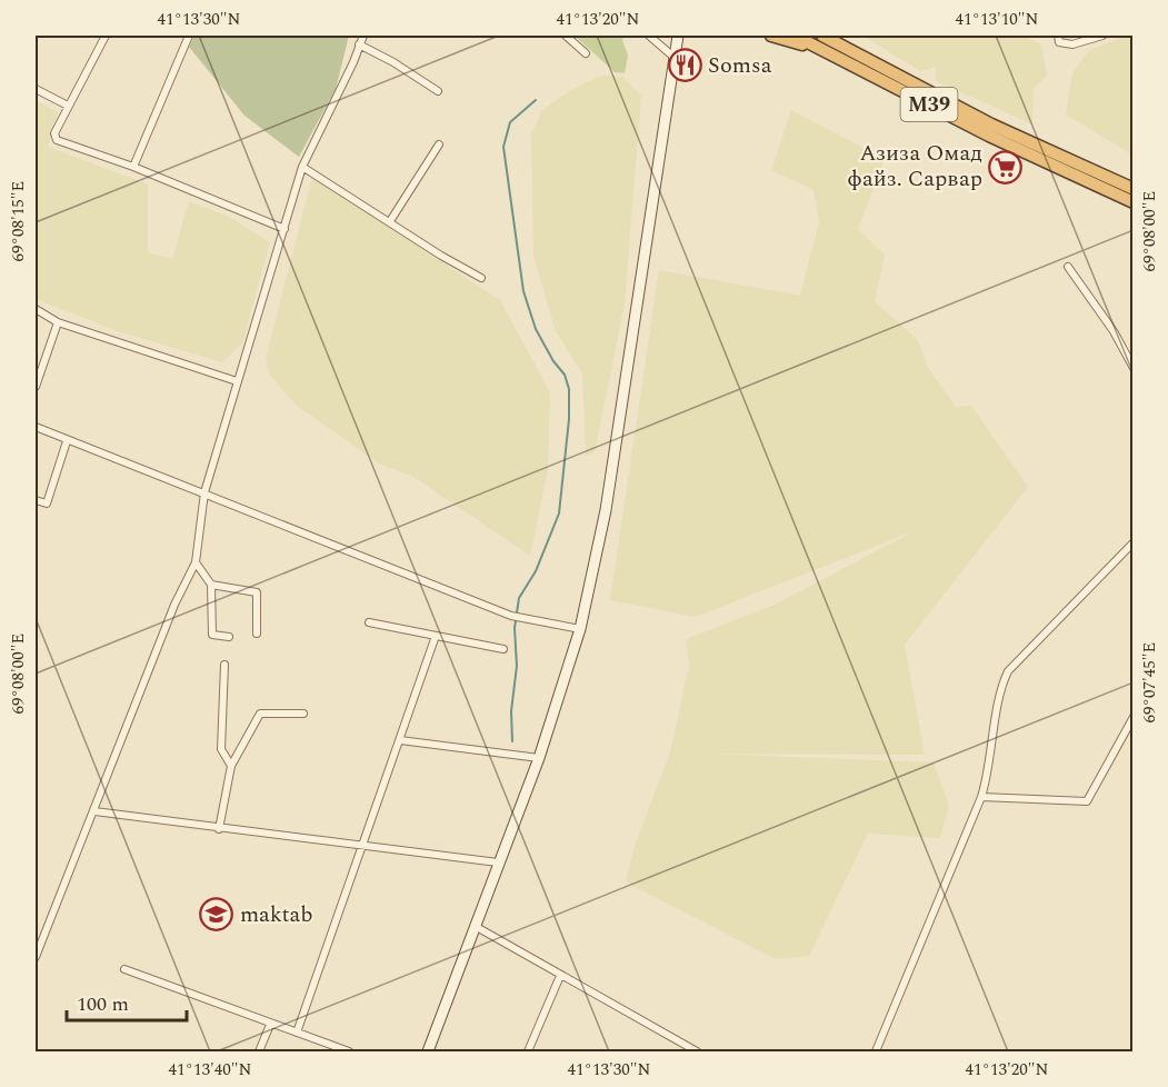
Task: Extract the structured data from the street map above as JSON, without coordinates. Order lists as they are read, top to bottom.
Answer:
{
  "streets": {
    "highway": ["M39"]
  },
  "places": {
    "restaurant": ["Somsa"],
    "supermarket": ["Азиза Омад файз. Сарвар"],
    "school or university": ["maktab"]
  },
  "scale_bar": "100 m",
  "coordinates": [
    "41°13'30\"N",
    "41°13'20\"N",
    "41°13'10\"N",
    "69°08'15\"E",
    "69°08'00\"E",
    "69°07'45\"E",
    "41°13'40\"N"
  ]
}
